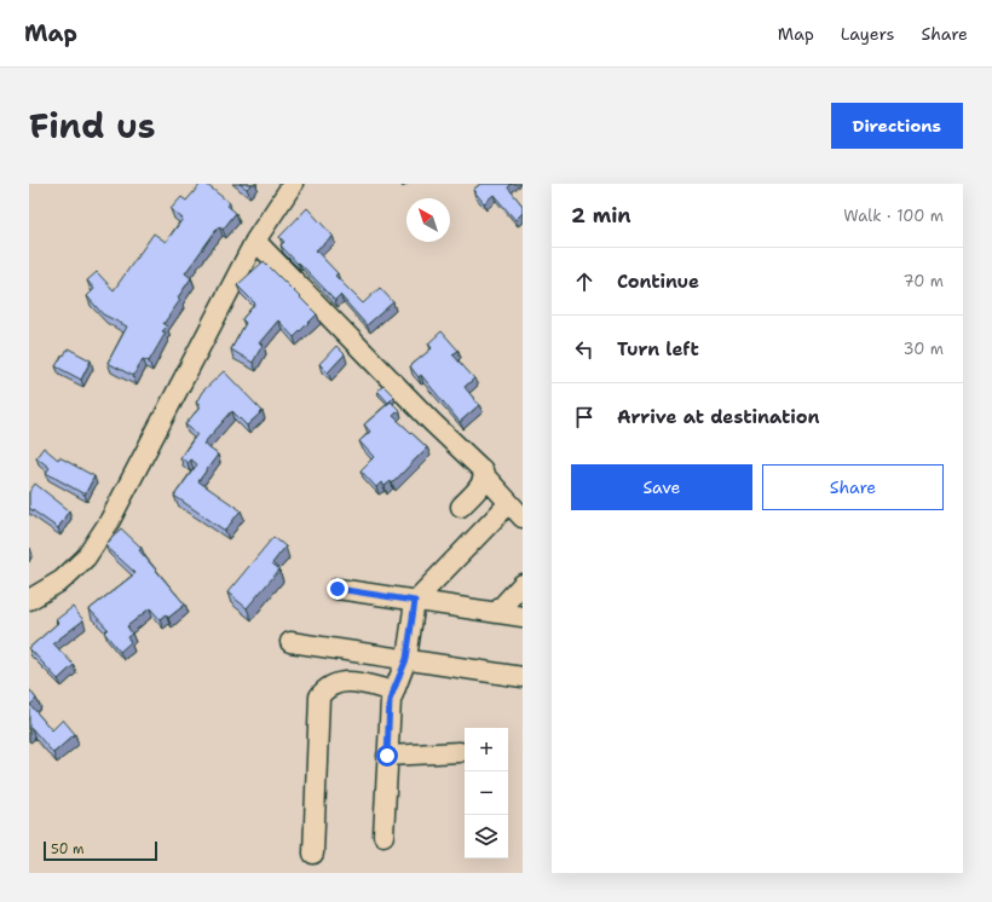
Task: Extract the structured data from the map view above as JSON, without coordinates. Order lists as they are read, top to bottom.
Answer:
{
  "scale_bar": "50 m",
  "north": "top left",
  "page": {
    "header": "Map",
    "nav": ["Map", "Layers", "Share"],
    "title": "Find us",
    "buttons": [
      "Directions",
      ["Save", "Share"]
    ],
    "heading": ["2 min", "Walk · 100 m"],
    "list": [
      ["Continue", "70 m"],
      ["Turn left", "30 m"],
      "Arrive at destination"
    ],
    "map_buttons": ["+", "−"],
    "scale": "50 m"
  }
}
